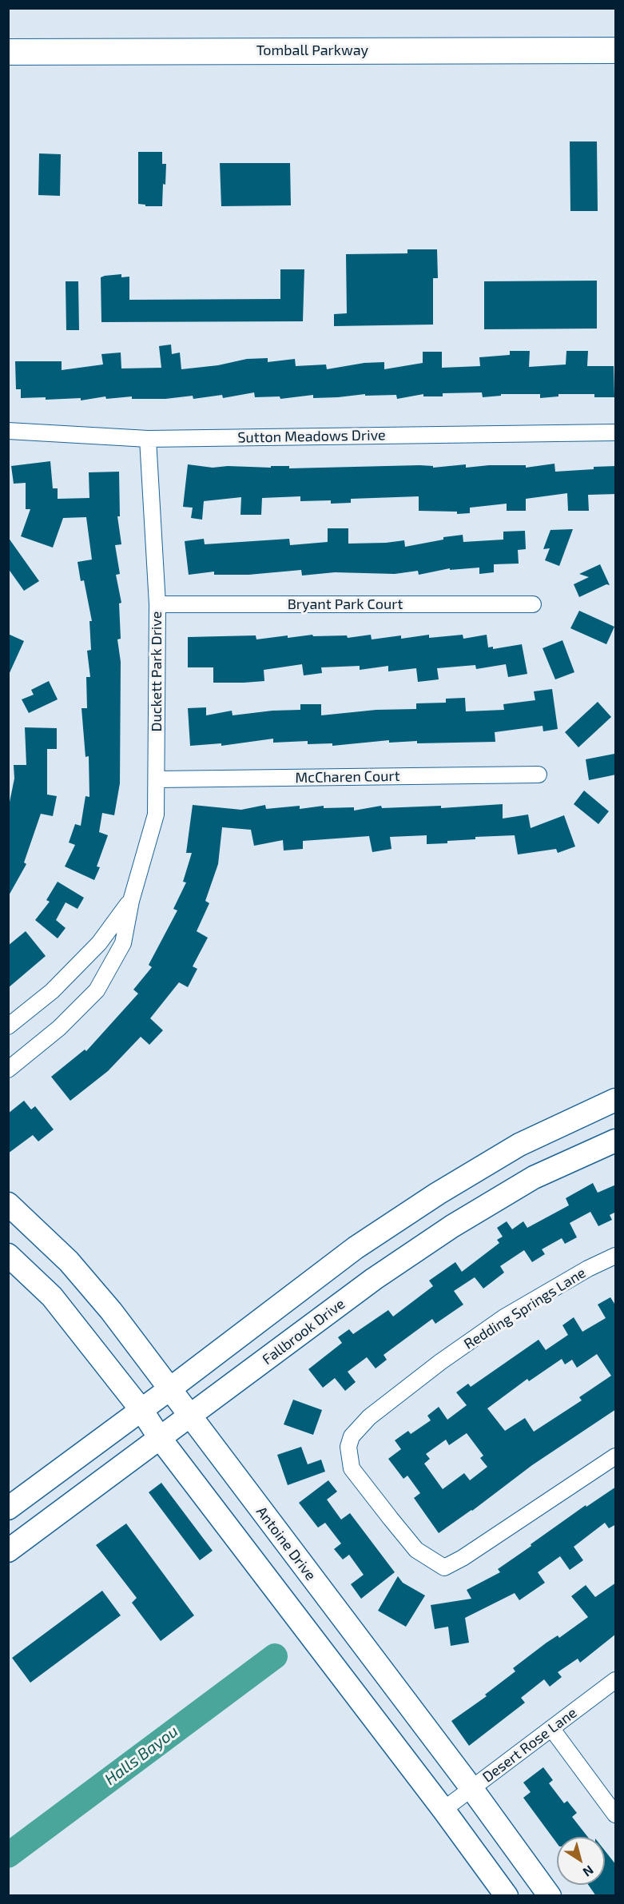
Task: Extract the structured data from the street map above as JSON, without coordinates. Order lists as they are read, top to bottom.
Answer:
{
  "streets": {
    "main road": ["Tomball Parkway", "Fallbrook Drive", "Antoine Drive"],
    "street": [
      "Sutton Meadows Drive",
      "Bryant Park Court",
      "Duckett Park Drive",
      "McCharen Court",
      "Redding Springs Lane",
      "Desert Rose Lane"
    ]
  },
  "crossings": [
    ["Sutton Meadows Drive", "Duckett Park Drive"],
    ["Bryant Park Court", "Duckett Park Drive"],
    ["Duckett Park Drive", "McCharen Court"],
    ["Fallbrook Drive", "Antoine Drive"],
    ["Antoine Drive", "Desert Rose Lane"]
  ],
  "water": ["Halls Bayou"],
  "north": "bottom right"
}
